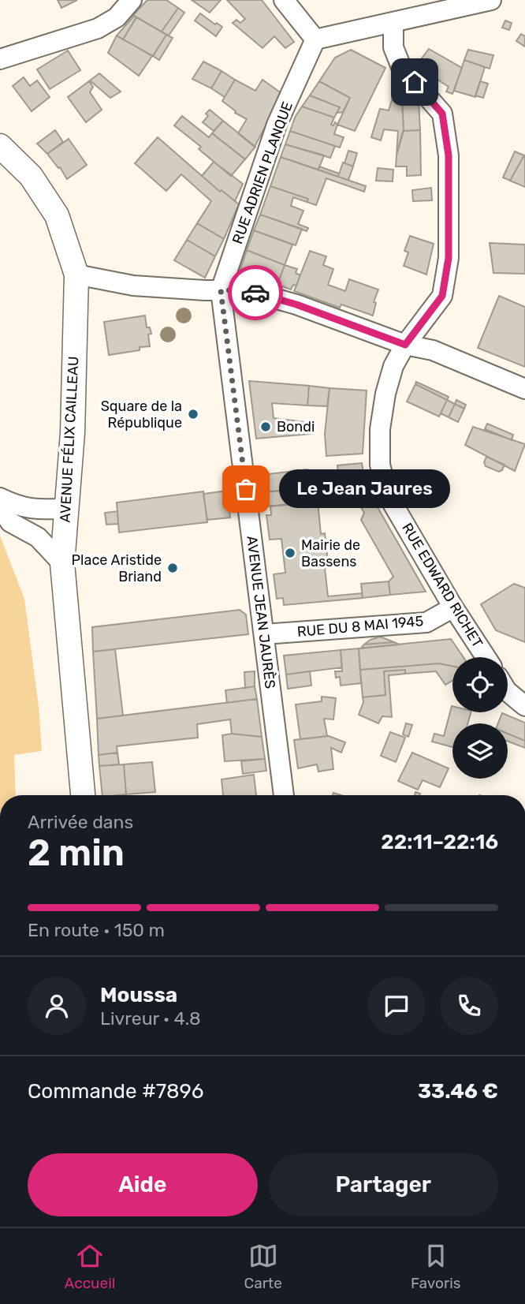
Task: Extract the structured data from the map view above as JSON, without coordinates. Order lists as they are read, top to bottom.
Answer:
{
  "streets": {
    "street": [
      "RUE ADRIEN PLANQUE",
      "AVENUE FÉLIX CAILLEAU",
      "RUE EDWARD RICHET",
      "AVENUE JEAN JAURÈS",
      "RUE DU 8 MAI 1945"
    ]
  },
  "crossings": [
    ["RUE ADRIEN PLANQUE", "AVENUE JEAN JAURÈS"],
    ["RUE EDWARD RICHET", "RUE DU 8 MAI 1945"],
    ["AVENUE JEAN JAURÈS", "RUE DU 8 MAI 1945"]
  ],
  "places": [
    "Square de la République",
    "Bondi",
    "Le Jean Jaures",
    "Mairie de Bassens",
    "Place Aristide Briand"
  ],
  "page": {
    "bubble": "Le Jean Jaures",
    "heading": ["2 min", "Arrivée dans", "22:11–22:16"],
    "panel": [
      "Moussa",
      "Livreur · 4.8",
      "Commande #7896",
      "33.46 €"
    ],
    "bar": "En route · 150 m",
    "buttons": ["Aide", "Partager"],
    "tabs": ["Accueil", "Carte", "Favoris"]
  }
}
